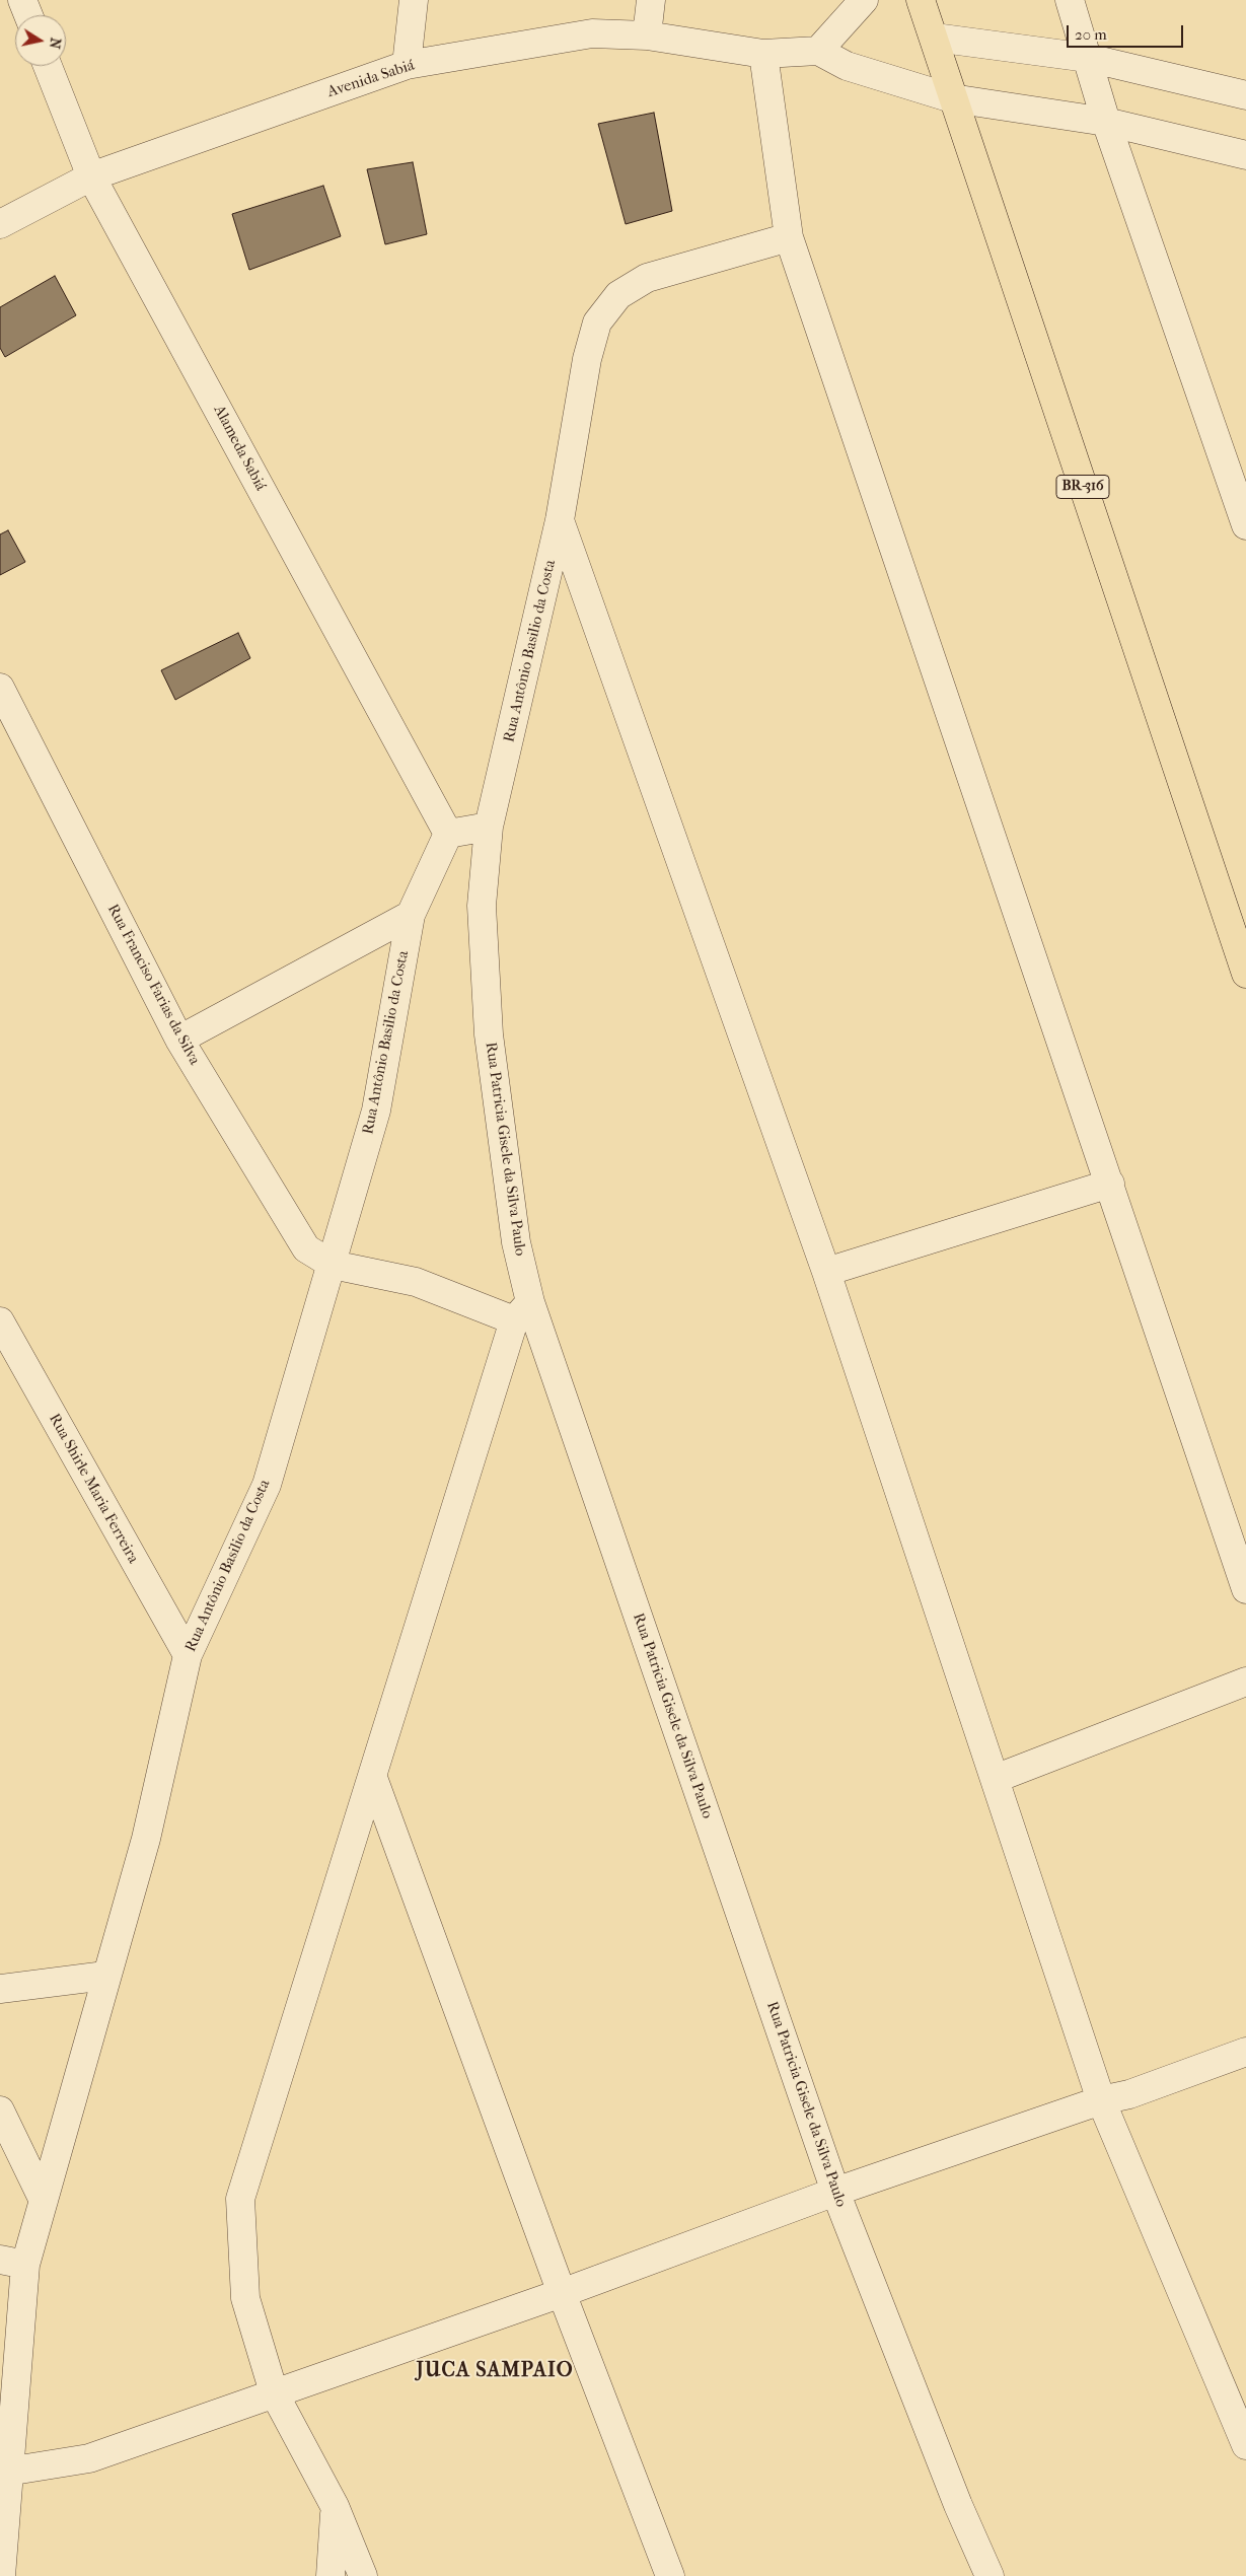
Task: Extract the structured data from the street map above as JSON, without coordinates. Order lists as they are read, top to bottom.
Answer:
{
  "streets": {
    "highway": ["BR-316"],
    "street": [
      "Avenida Sabiá",
      "Alameda Sabiá",
      "Rua Antônio Basilio da Costa",
      "Rua Franciso Farias da Silva",
      "Rua Patricia Gisele da Silva Paulo",
      "Rua Shirle Maria Ferreira"
    ]
  },
  "crossings": [
    ["Avenida Sabiá", "Alameda Sabiá"],
    ["Alameda Sabiá", "Rua Antônio Basilio da Costa"],
    ["Rua Antônio Basilio da Costa", "Rua Franciso Farias da Silva"],
    ["Rua Antônio Basilio da Costa", "Rua Patricia Gisele da Silva Paulo"],
    ["Rua Antônio Basilio da Costa", "Rua Shirle Maria Ferreira"]
  ],
  "districts": ["JUCA SAMPAIO"],
  "scale_bar": "20 m",
  "north": "right"
}
